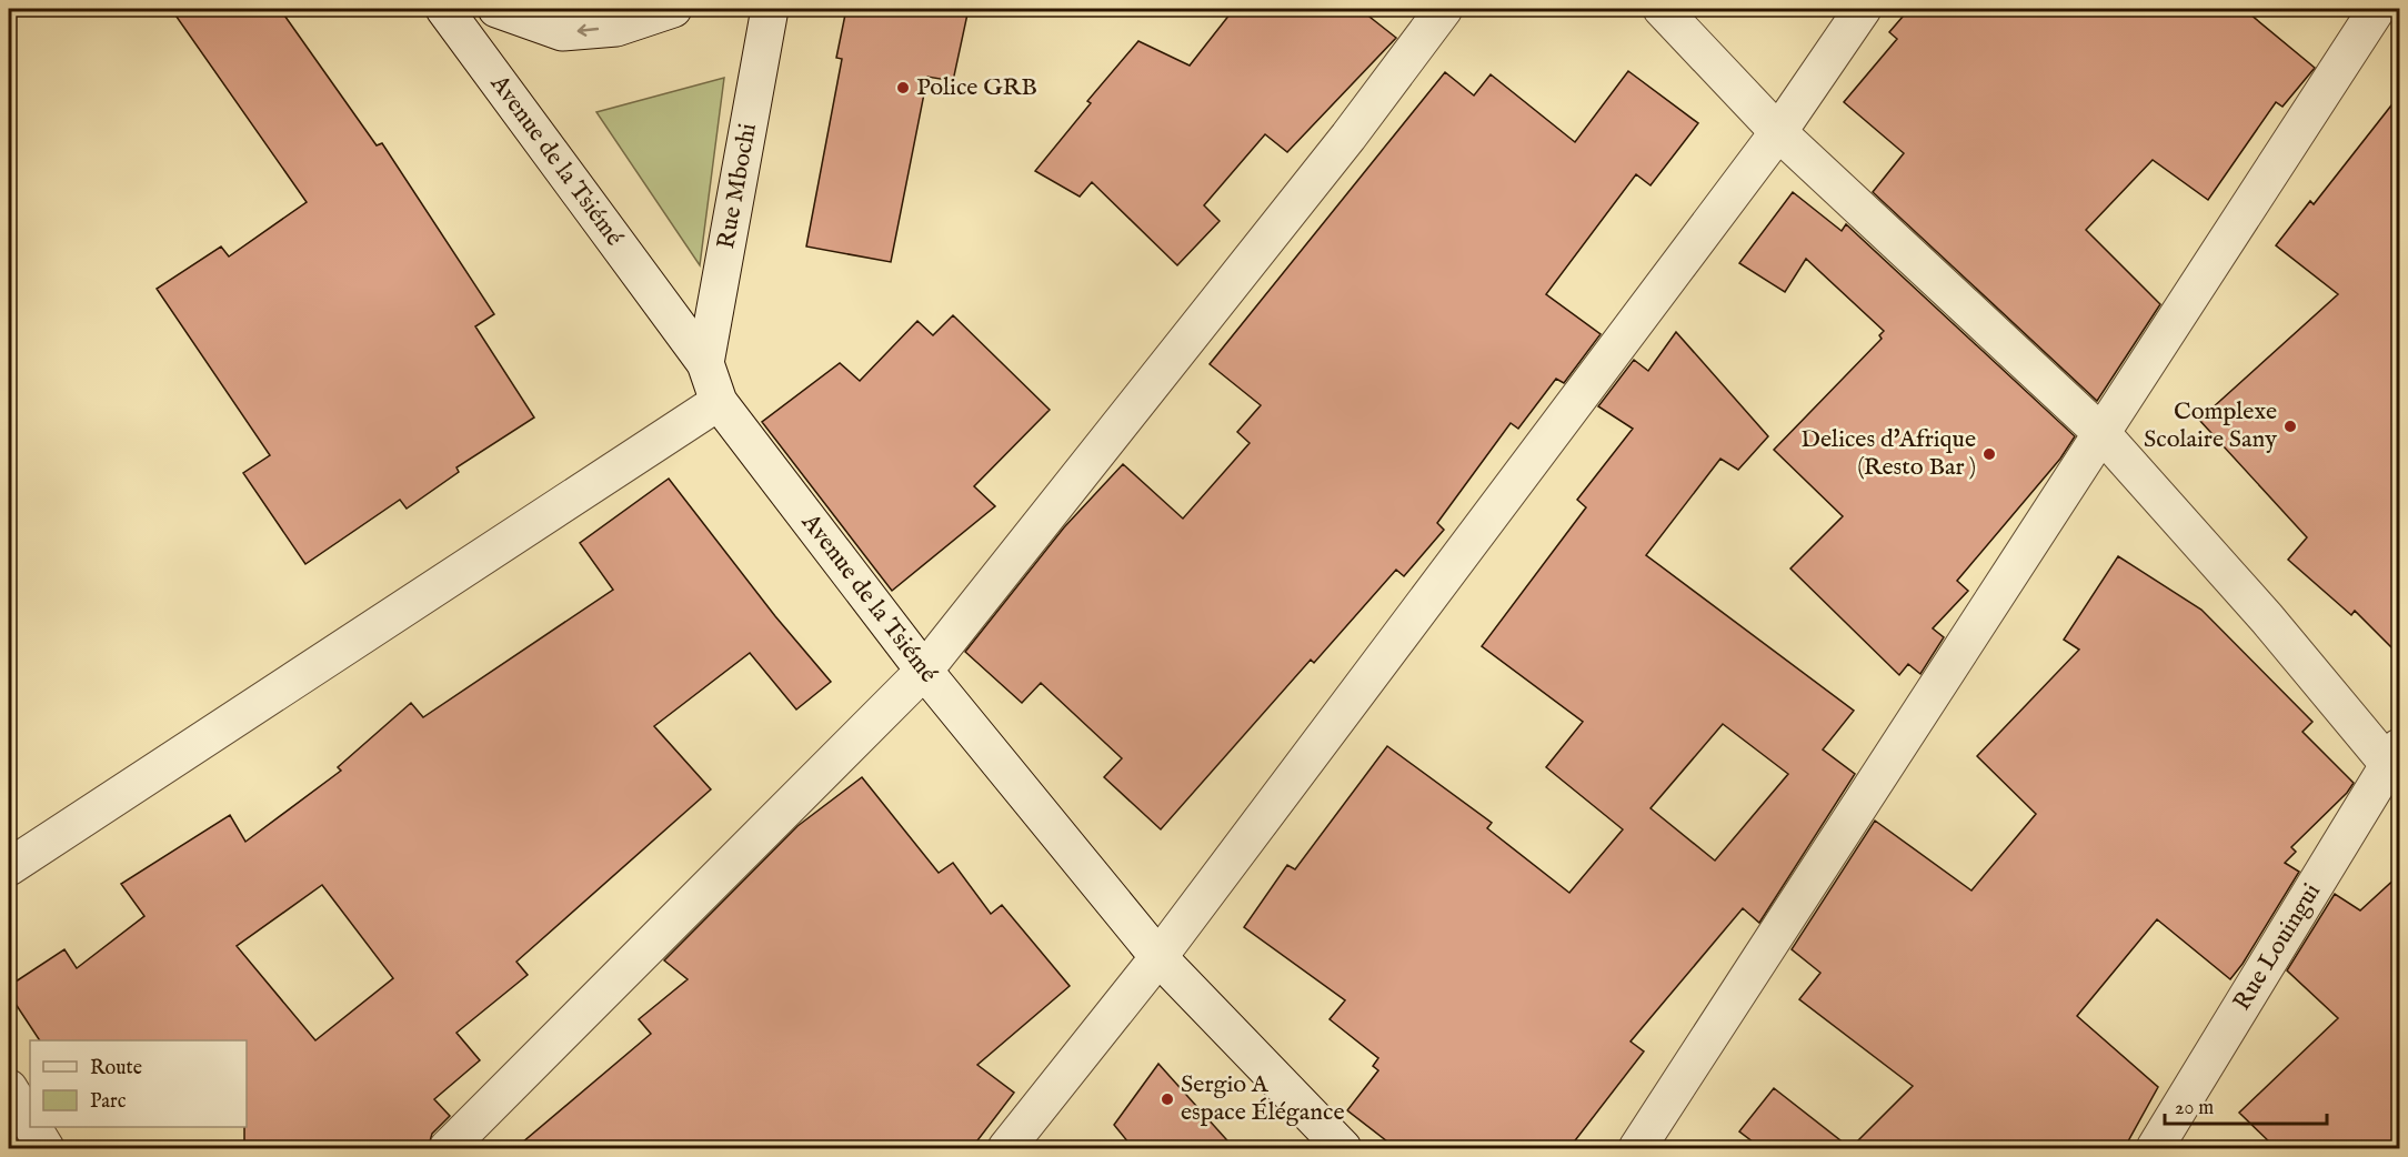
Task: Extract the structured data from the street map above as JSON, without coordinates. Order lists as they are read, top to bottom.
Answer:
{
  "streets": {
    "street": ["Avenue de la Tsiémé", "Rue Mbochi", "Rue Louingui"]
  },
  "crossings": [
    ["Avenue de la Tsiémé", "Rue Mbochi"]
  ],
  "places": [
    "Police GRB",
    "Complexe Scolaire Sany",
    "Delices d'Afrique (Resto Bar )",
    "Sergio A espace Élégance"
  ],
  "legend": ["Route", "Parc"],
  "scale_bar": "20 m"
}
